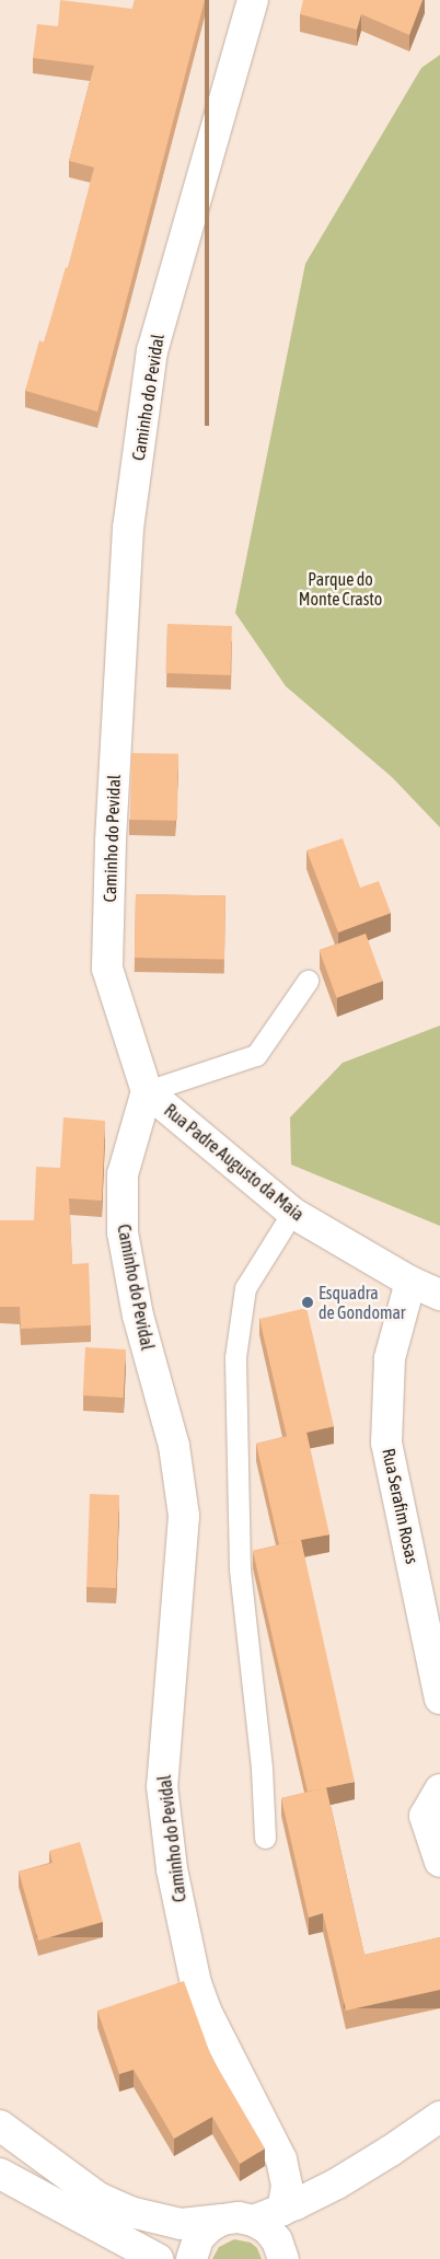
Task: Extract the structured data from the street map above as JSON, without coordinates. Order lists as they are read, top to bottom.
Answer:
{
  "streets": {
    "street": ["Caminho do Pevidal", "Rua Padre Augusto da Maia", "Rua Serafim Rosas"]
  },
  "crossings": [
    ["Caminho do Pevidal", "Rua Padre Augusto da Maia"],
    ["Rua Padre Augusto da Maia", "Rua Serafim Rosas"]
  ],
  "parks": ["Parque do Monte Crasto"],
  "places": ["Esquadra de Gondomar"]
}
